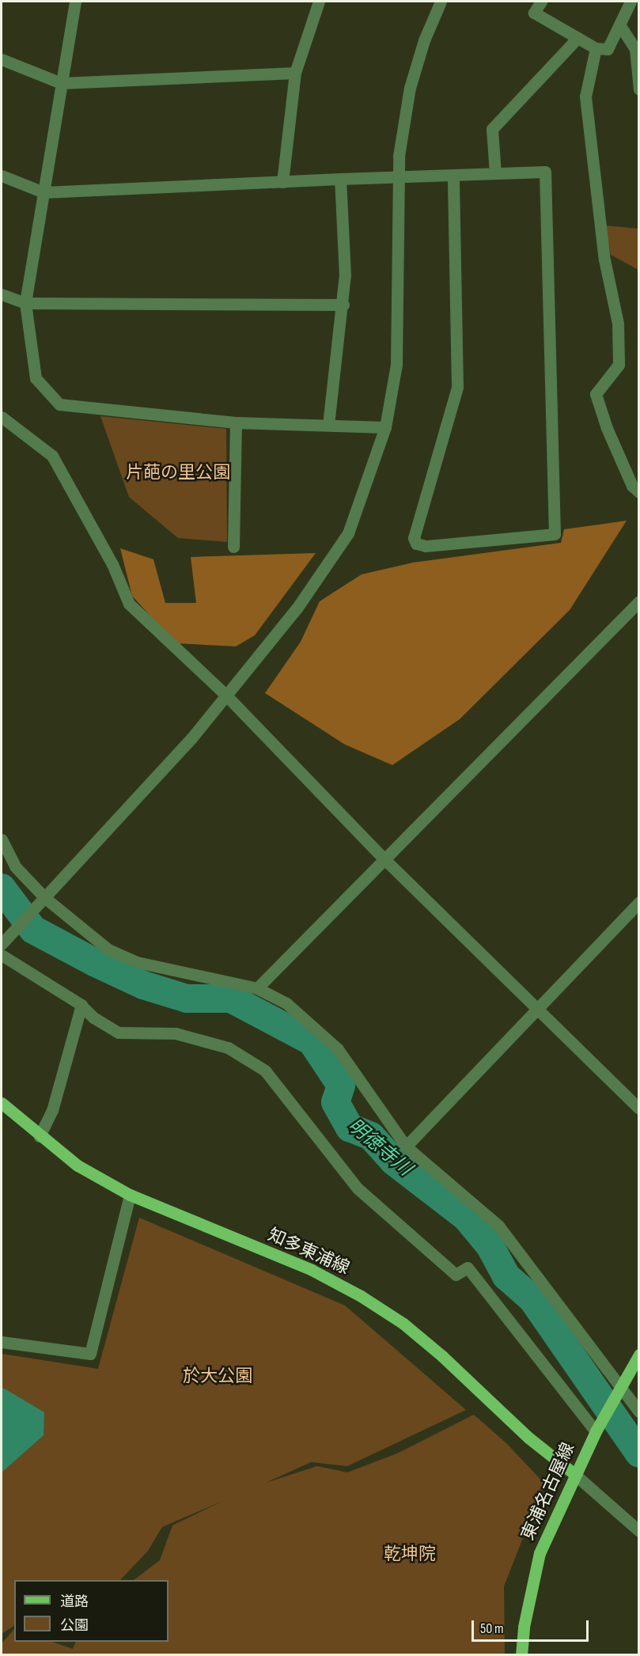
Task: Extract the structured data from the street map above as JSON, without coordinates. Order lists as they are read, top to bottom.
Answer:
{
  "streets": {
    "main road": ["知多東浦線", "東浦名古屋線"]
  },
  "crossings": [
    ["知多東浦線", "東浦名古屋線"]
  ],
  "water": ["明徳寺川"],
  "parks": ["片葩の里公園", "於大公園", "乾坤院"],
  "legend": ["道路", "公園"],
  "scale_bar": "50 m"
}
